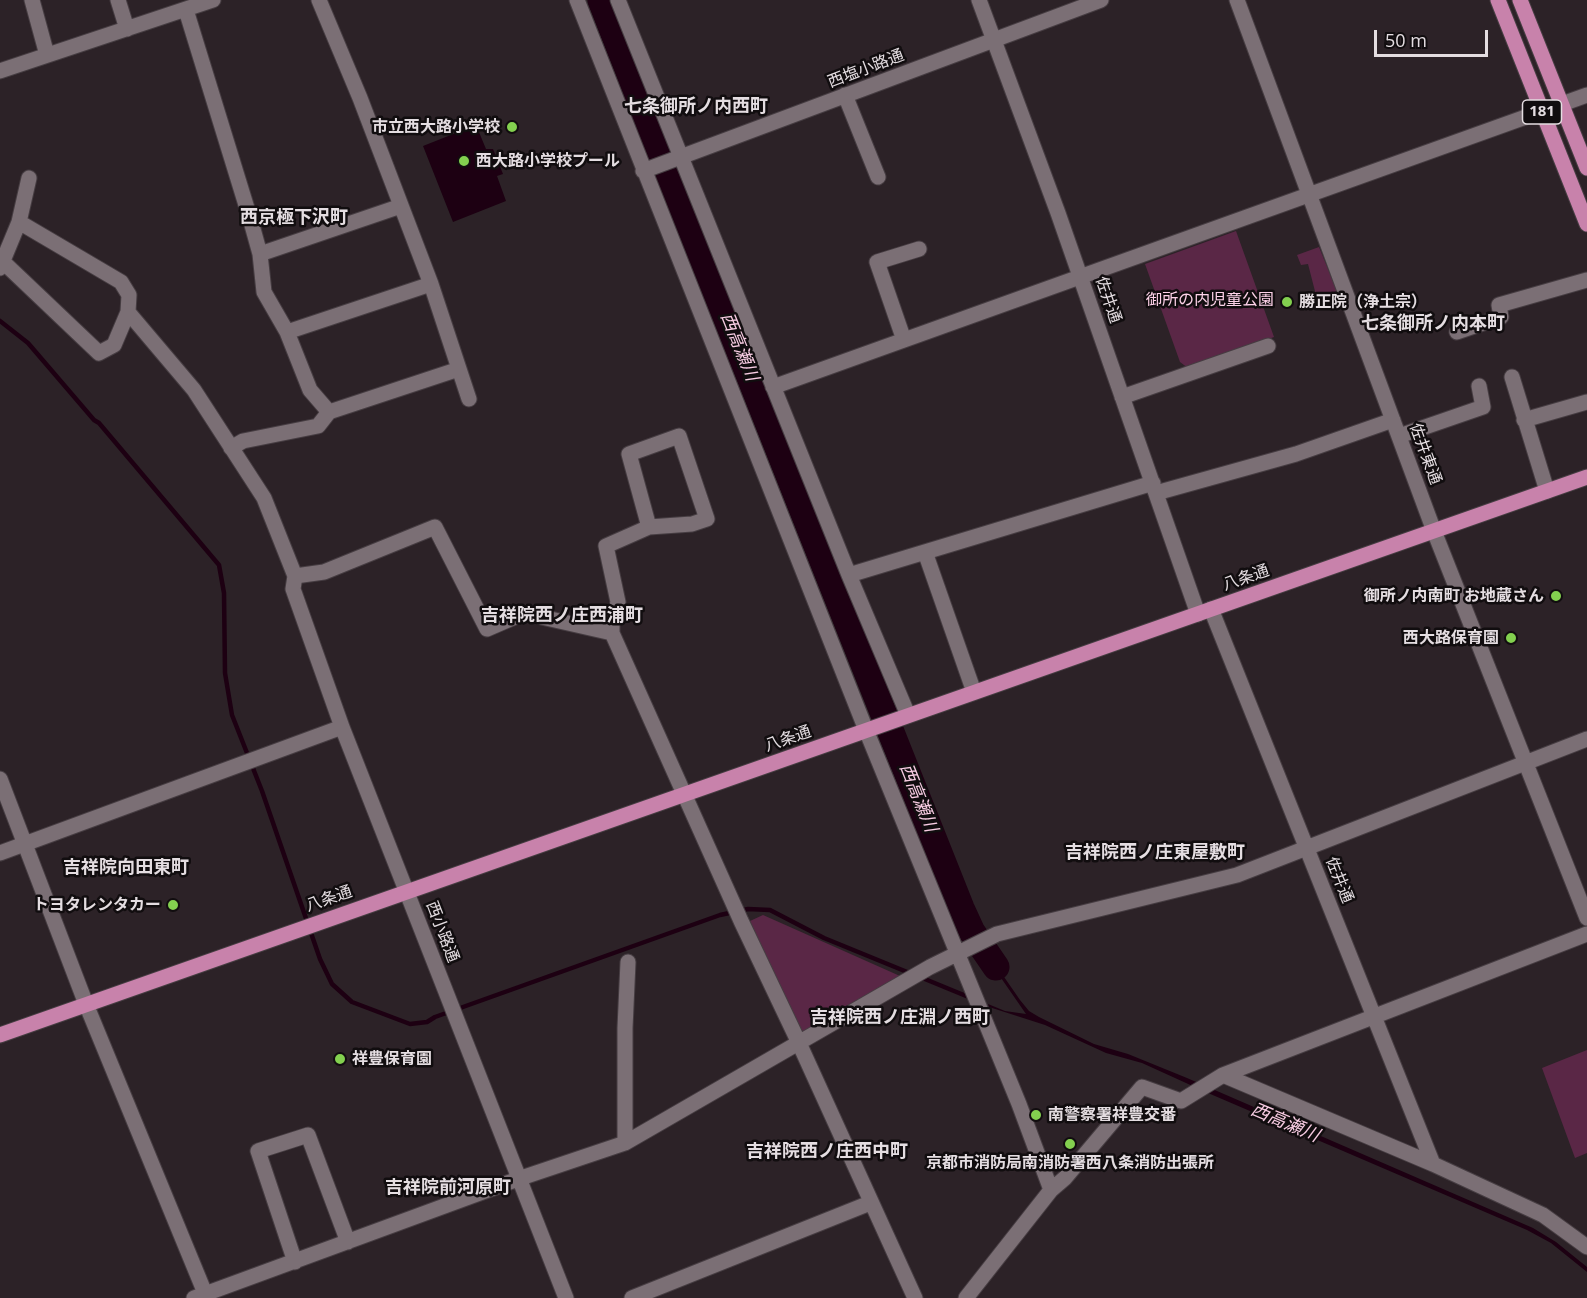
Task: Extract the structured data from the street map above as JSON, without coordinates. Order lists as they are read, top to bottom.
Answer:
{
  "streets": {
    "main road": ["181", "八条通"],
    "street": [
      "西塩小路通",
      "佐井通",
      "佐井東通",
      "西小路通"
    ]
  },
  "crossings": [
    ["西塩小路通", "佐井通"],
    ["佐井通", "八条通"],
    ["佐井東通", "八条通"],
    ["八条通", "西小路通"]
  ],
  "districts": [
    "七条御所ノ内西町",
    "西京極下沢町",
    "七条御所ノ内本町",
    "吉祥院西ノ庄西浦町",
    "吉祥院西ノ庄東屋敷町",
    "吉祥院向田東町",
    "吉祥院西ノ庄淵ノ西町",
    "吉祥院西ノ庄西中町",
    "吉祥院前河原町"
  ],
  "water": ["西高瀬川"],
  "parks": ["御所の内児童公園"],
  "places": [
    "市立西大路小学校",
    "西大路小学校プール",
    "勝正院（浄土宗）",
    "御所ノ内南町 お地蔵さん",
    "西大路保育園",
    "トヨタレンタカー",
    "祥豊保育園",
    "南警察署祥豊交番",
    "京都市消防局南消防署西八条消防出張所"
  ],
  "scale_bar": "50 m"
}
